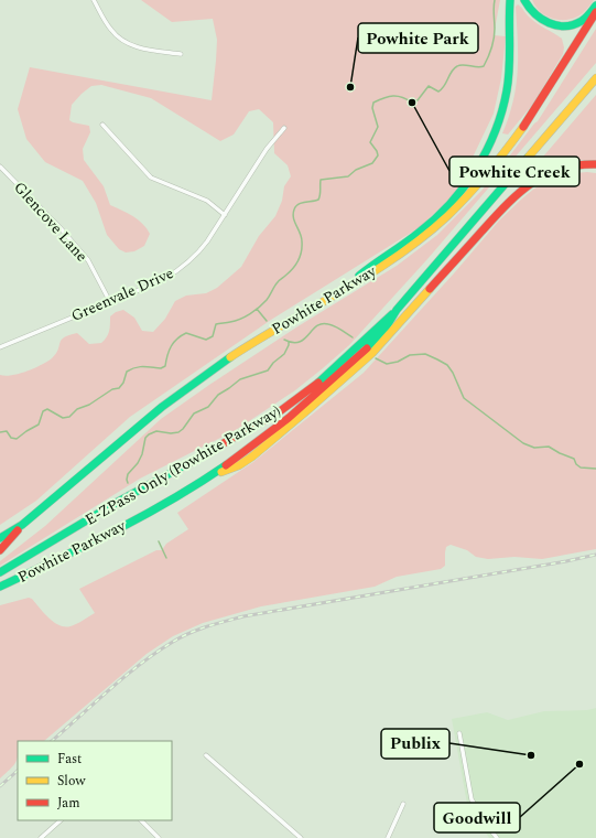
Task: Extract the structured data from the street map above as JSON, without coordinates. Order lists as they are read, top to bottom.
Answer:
{
  "streets": {
    "highway": ["Powhite Parkway", "E-ZPass Only (Powhite Parkway)"],
    "street": ["Glencove Lane", "Greenvale Drive"]
  },
  "crossings": [
    ["Glencove Lane", "Greenvale Drive"],
    ["Powhite Parkway", "E-ZPass Only (Powhite Parkway)"]
  ],
  "places": [
    "Powhite Park",
    "Powhite Creek",
    "Publix",
    "Goodwill"
  ],
  "legend": ["Fast", "Slow", "Jam"]
}
